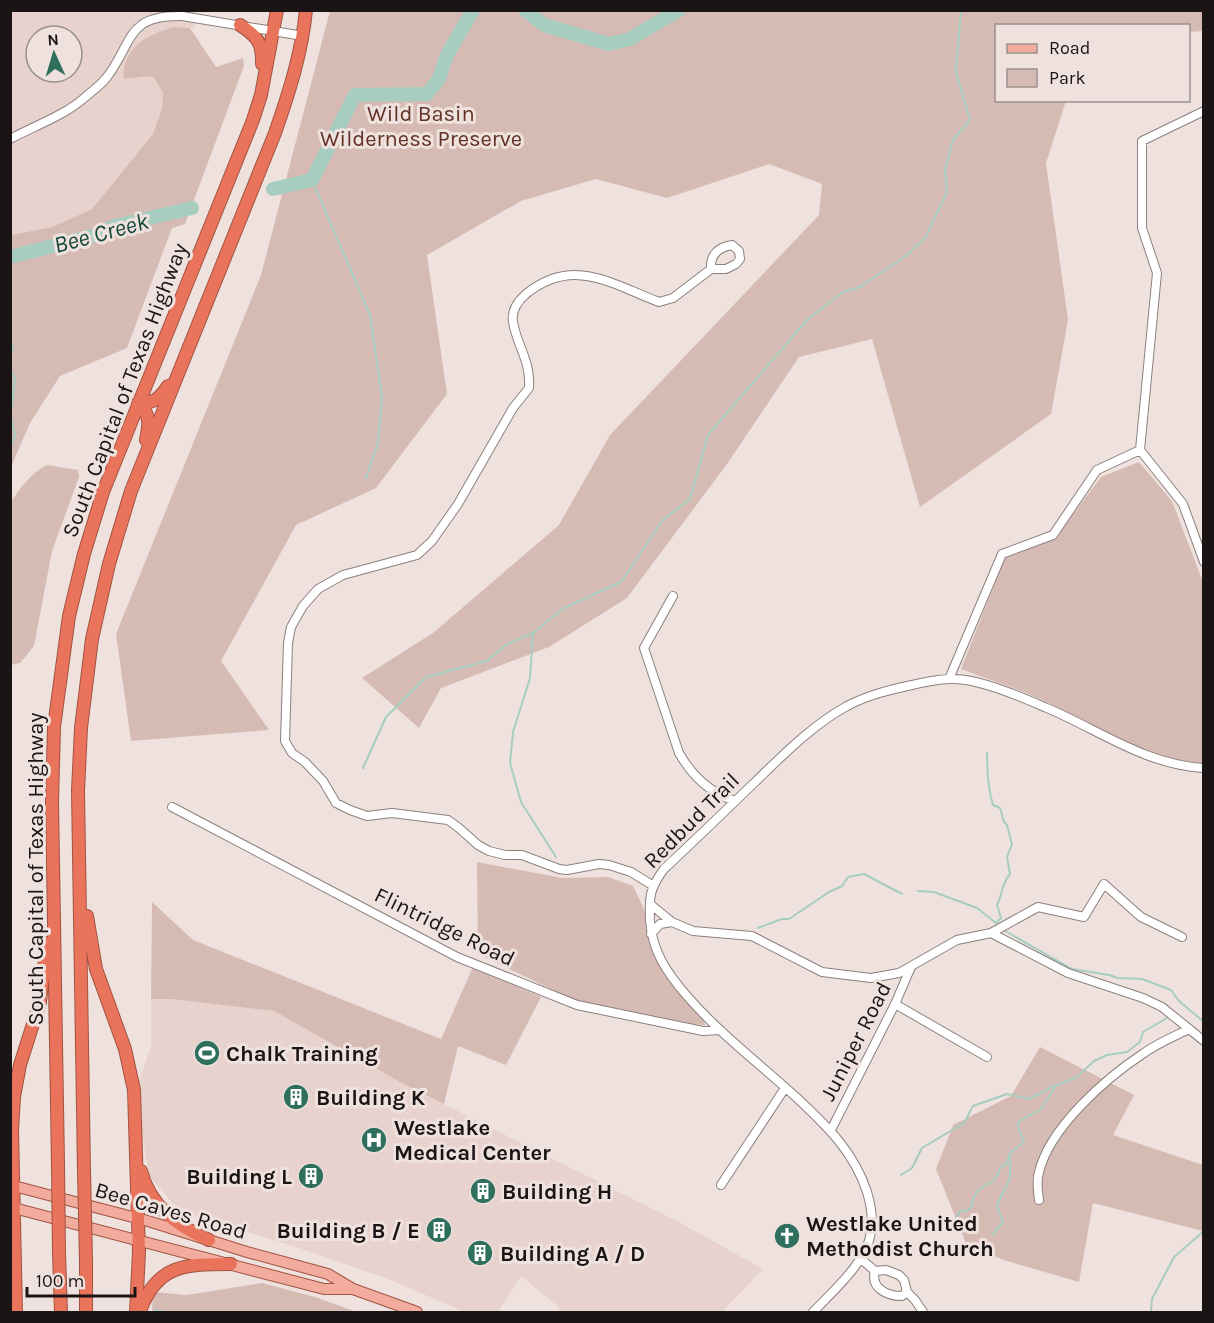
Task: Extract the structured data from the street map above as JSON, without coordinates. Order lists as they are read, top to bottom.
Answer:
{
  "streets": {
    "highway": ["South Capital of Texas Highway"],
    "main road": ["Bee Caves Road"],
    "street": ["Redbud Trail", "Flintridge Road", "Juniper Road"]
  },
  "crossings": [
    ["Redbud Trail", "Flintridge Road"],
    ["Redbud Trail", "Juniper Road"]
  ],
  "water": ["Bee Creek"],
  "parks": ["Wild Basin Wilderness Preserve"],
  "places": {
    "sports": ["Chalk Training"],
    "building": [
      "Building K",
      "Building L",
      "Building H",
      "Building B / E",
      "Building A / D"
    ],
    "hospital": ["Westlake Medical Center"],
    "church": ["Westlake United Methodist Church"]
  },
  "legend": ["Road", "Park"],
  "scale_bar": "100 m",
  "north": "top"
}
